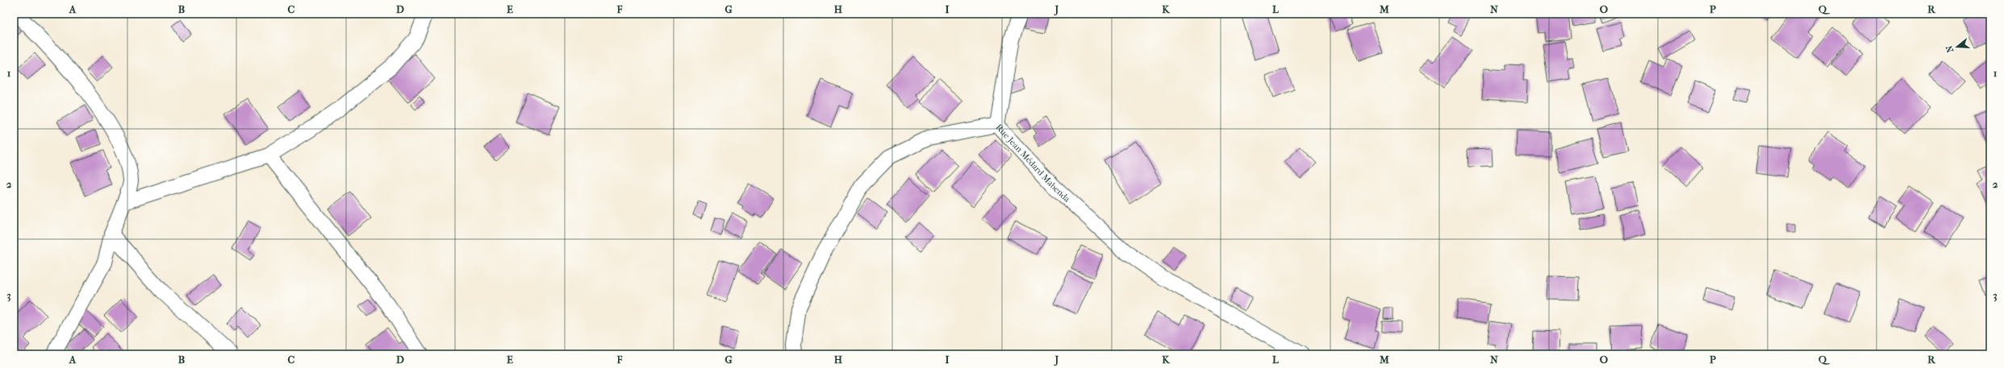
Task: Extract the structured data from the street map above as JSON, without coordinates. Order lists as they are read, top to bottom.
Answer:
{
  "streets": {
    "street": ["Rue Jean Médard Mabenda"]
  },
  "north": "left",
  "grid": {
    "columns": [
      "A",
      "B",
      "C",
      "D",
      "E",
      "F",
      "G",
      "H",
      "I",
      "J",
      "K",
      "L",
      "M",
      "N",
      "O",
      "P",
      "Q",
      "R"
    ],
    "rows": ["1", "2", "3"]
  }
}
